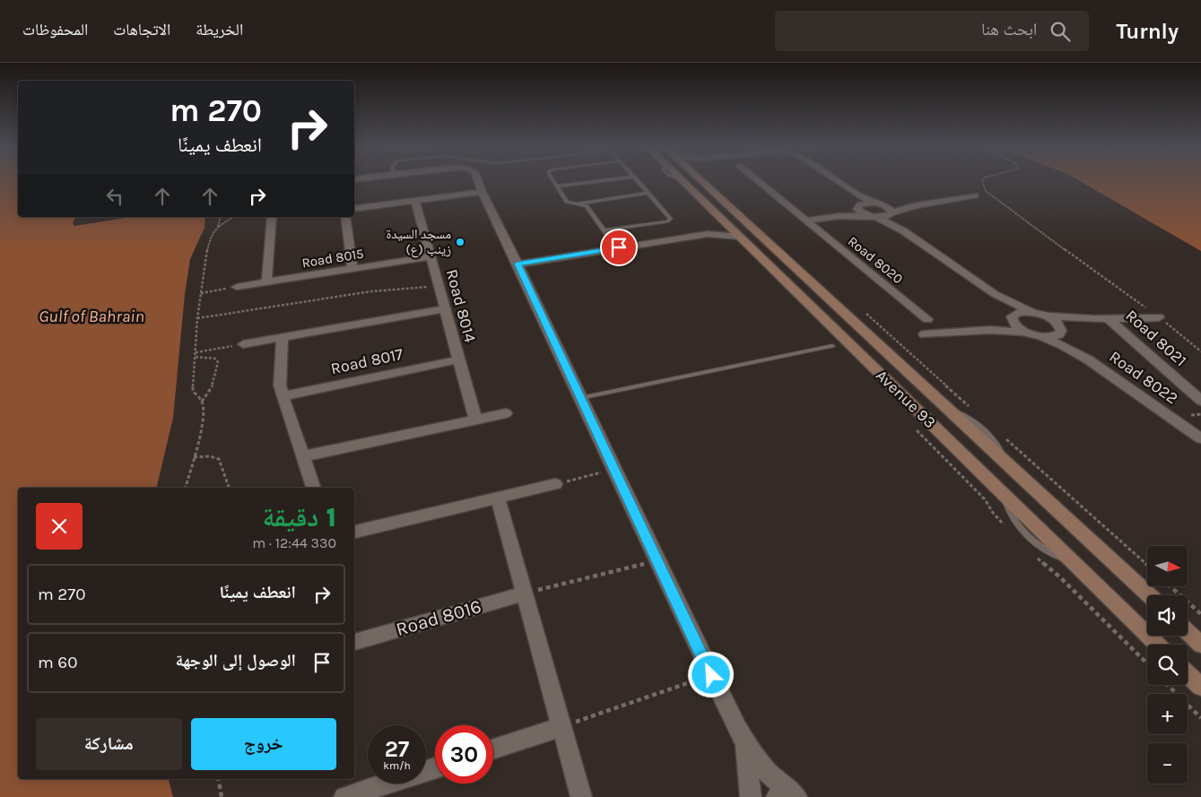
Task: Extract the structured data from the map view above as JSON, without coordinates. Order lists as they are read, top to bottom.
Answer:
{
  "streets": {
    "street": [
      "Road 8015",
      "Road 8020",
      "Road 8014",
      "Road 8021",
      "Road 8017",
      "Road 8022",
      "Avenue 93",
      "Road 8016"
    ]
  },
  "crossings": [
    ["Road 8015", "Road 8014"],
    ["Road 8014", "Road 8017"]
  ],
  "water": ["Gulf of Bahrain"],
  "places": ["مسجد السيدة زينب (ع)"],
  "north": "right",
  "page": {
    "header": "Turnly",
    "search": "ابحث هنا",
    "nav": ["الخريطة", "الاتجاهات", "المحفوظات"],
    "turn": ["270 m", "انعطف يمينًا"],
    "heading": ["1 دقيقة", "330 m · 12:44"],
    "map_buttons": ["+", "−"],
    "list": [
      {
        "name": "انعطف يمينًا",
        "value": "270 m"
      },
      {
        "name": "الوصول إلى الوجهة",
        "value": "60 m"
      }
    ],
    "buttons": ["خروج", "مشاركة"],
    "speed": "27 km/h",
    "limit": "30"
  }
}
